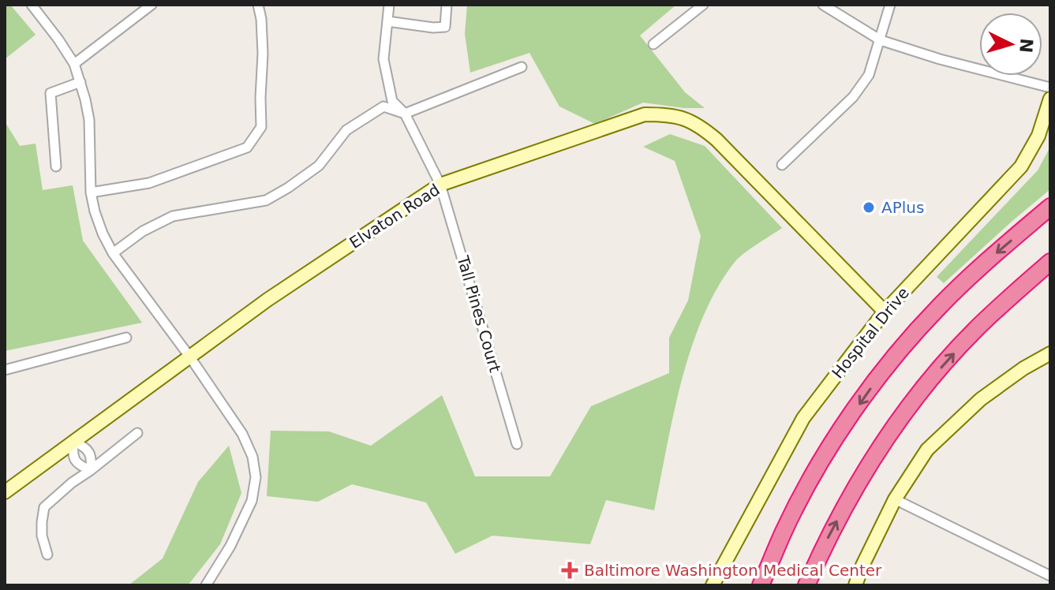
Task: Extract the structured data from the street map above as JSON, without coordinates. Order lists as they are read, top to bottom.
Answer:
{
  "streets": {
    "street": ["Elvaton Road", "Tall Pines Court", "Hospital Drive"]
  },
  "crossings": [
    ["Elvaton Road", "Tall Pines Court"],
    ["Elvaton Road", "Hospital Drive"]
  ],
  "places": {
    "other": ["APlus"],
    "health": ["Baltimore Washington Medical Center"]
  },
  "north": "right"
}
